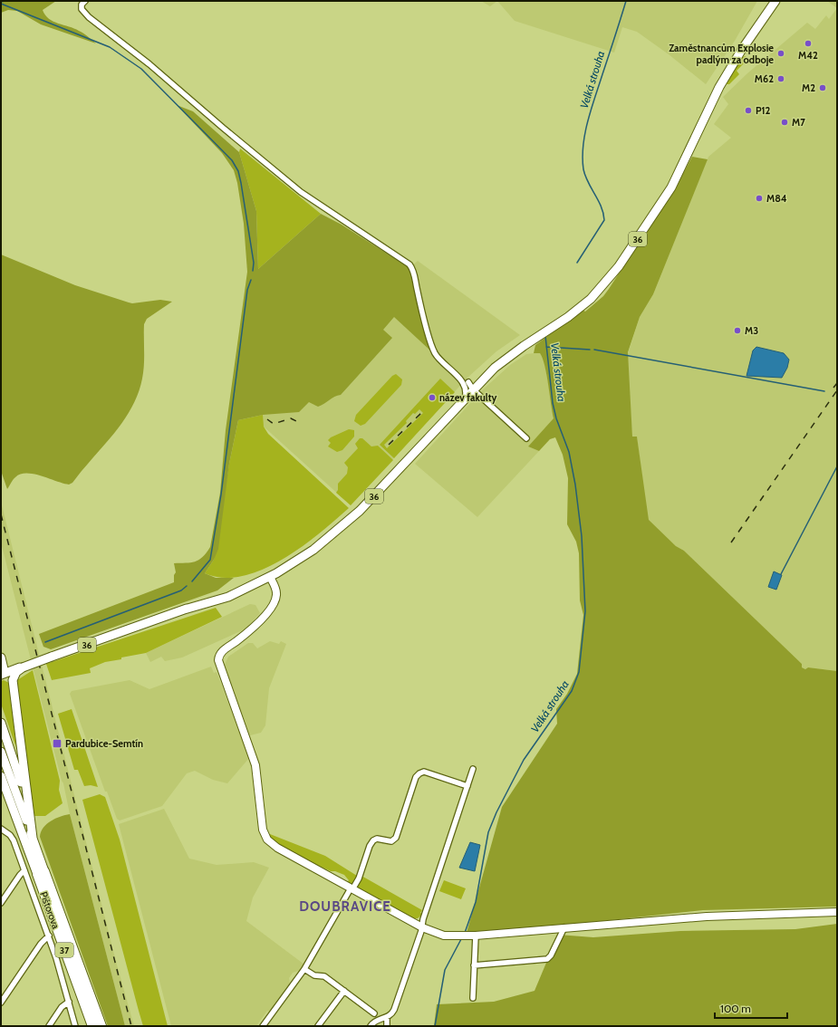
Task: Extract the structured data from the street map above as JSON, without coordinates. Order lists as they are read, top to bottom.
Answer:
{
  "streets": {
    "highway": ["37"],
    "main road": ["36"],
    "street": ["Pištorova"]
  },
  "districts": ["DOUBRAVICE"],
  "water": ["Velká strouha"],
  "places": {
    "other": [
      "M42",
      "Zaměstnancům Explosie padlým za odboje",
      "M62",
      "M2",
      "P12",
      "M7",
      "M84",
      "M3",
      "název fakulty"
    ],
    "transit": ["Pardubice-Semtín"]
  },
  "scale_bar": "100 m"
}
